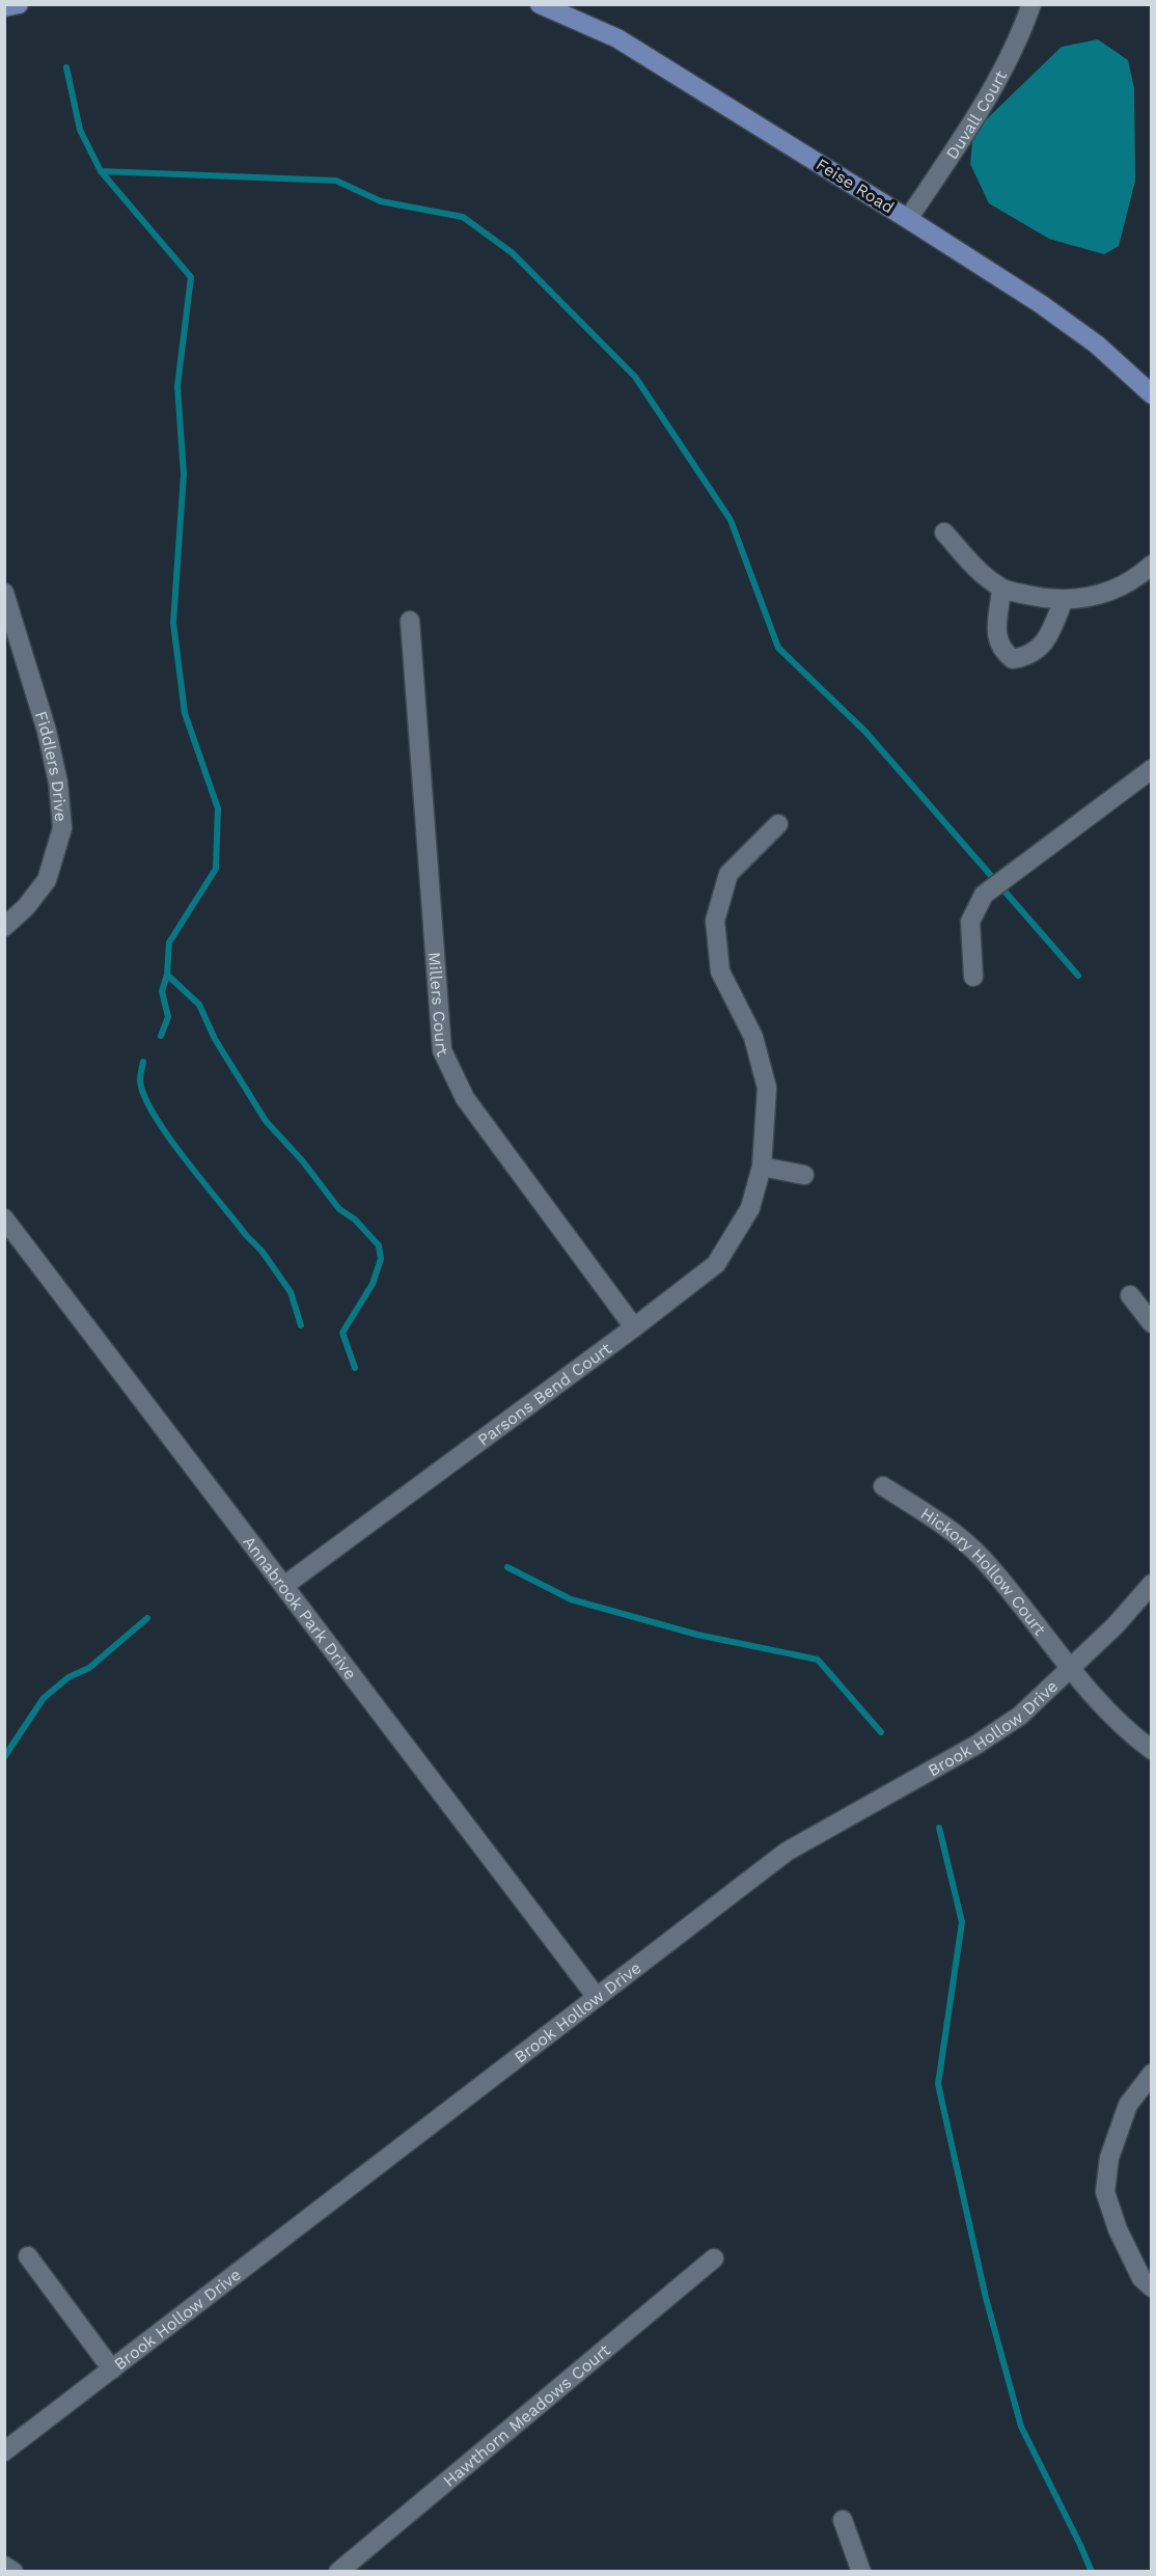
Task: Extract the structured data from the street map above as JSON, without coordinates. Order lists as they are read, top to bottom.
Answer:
{
  "streets": {
    "main road": ["Feise Road"],
    "street": [
      "Duvall Court",
      "Fiddlers Drive",
      "Millers Court",
      "Parsons Bend Court",
      "Hickory Hollow Court",
      "Annabrook Park Drive",
      "Brook Hollow Drive",
      "Hawthorn Meadows Court"
    ]
  },
  "crossings": [
    ["Duvall Court", "Feise Road"],
    ["Millers Court", "Parsons Bend Court"],
    ["Parsons Bend Court", "Annabrook Park Drive"],
    ["Hickory Hollow Court", "Brook Hollow Drive"],
    ["Annabrook Park Drive", "Brook Hollow Drive"]
  ]
}
